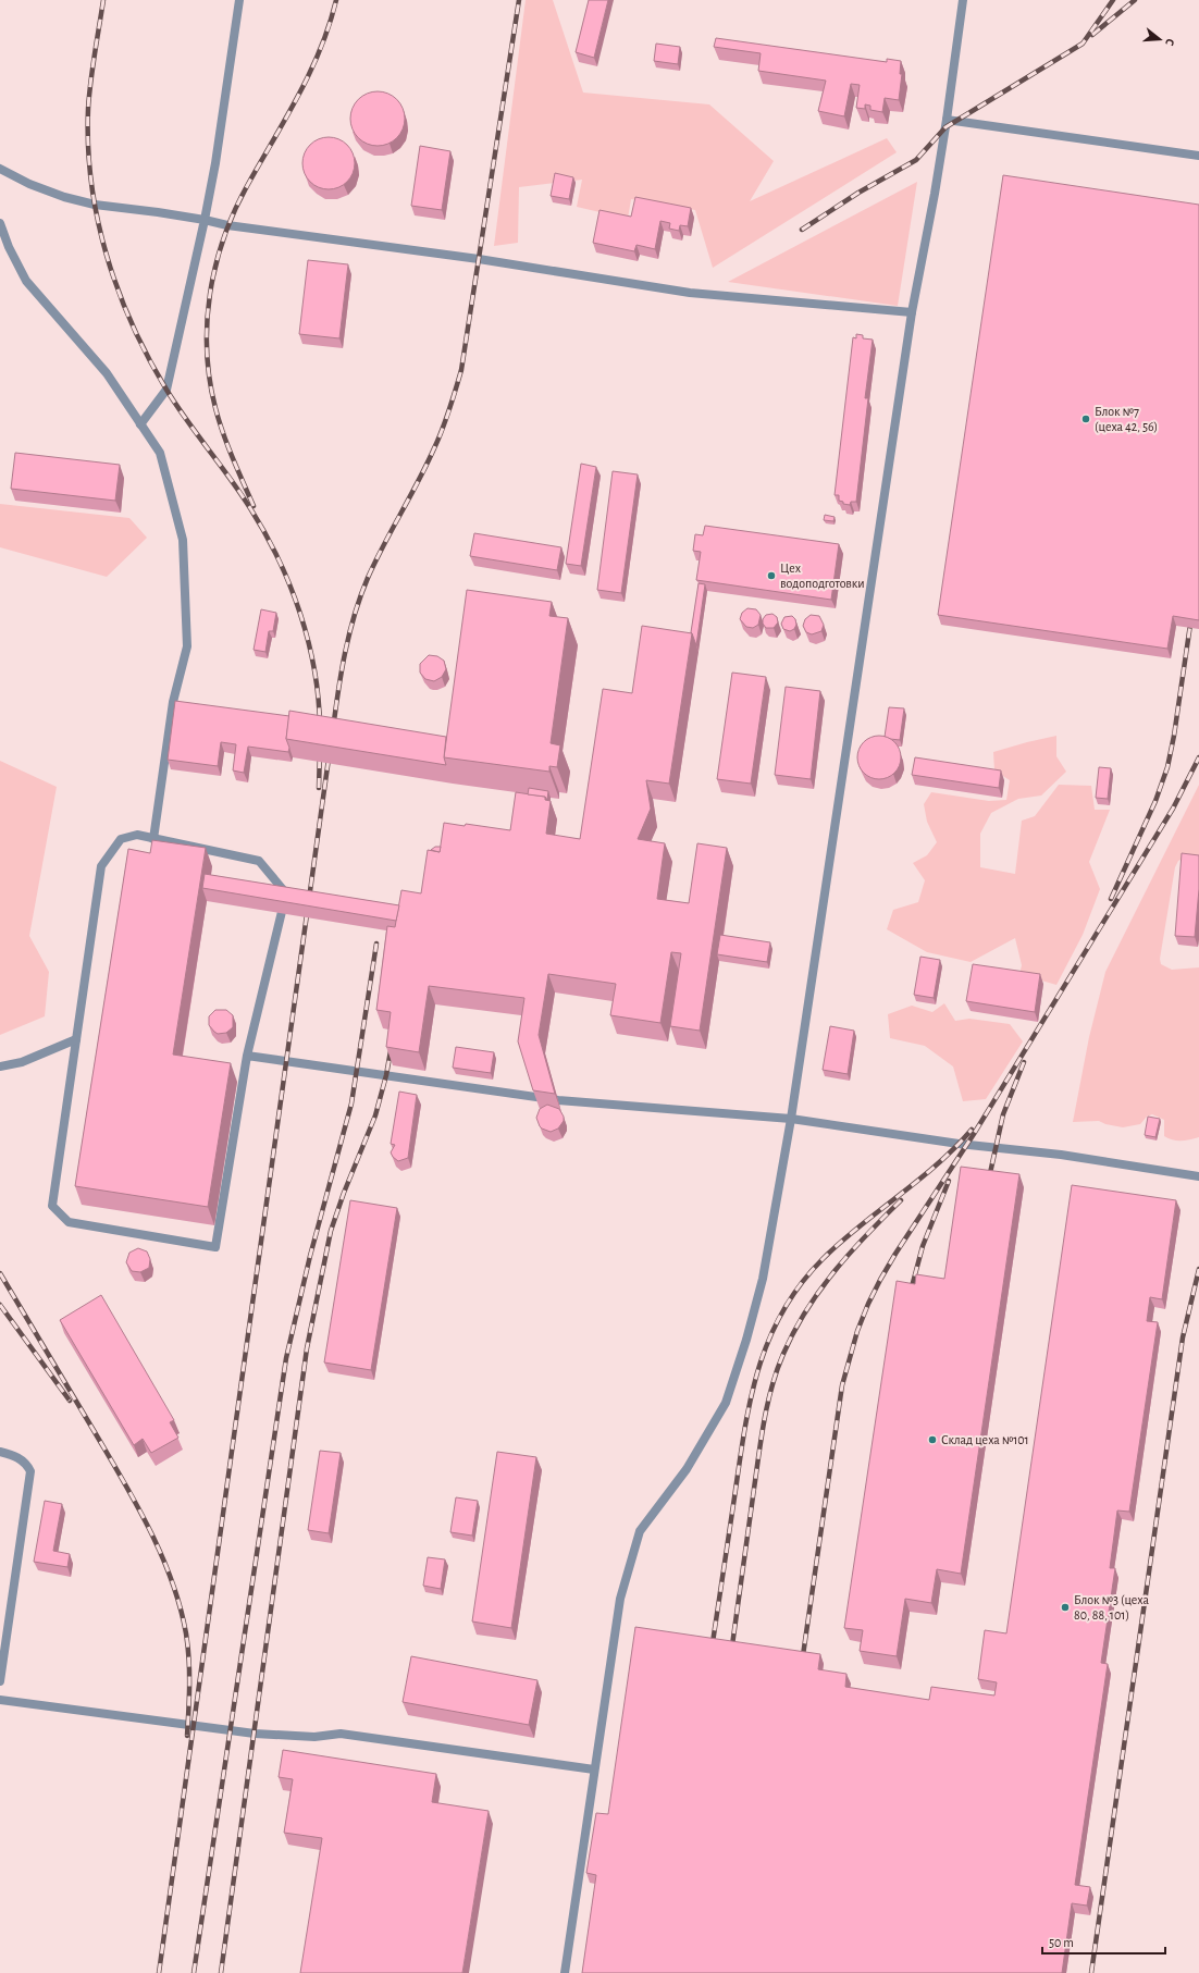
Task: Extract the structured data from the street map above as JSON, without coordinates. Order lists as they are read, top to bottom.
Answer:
{
  "places": [
    "Блок №7 (цеха 42, 56)",
    "Цех водоподготовки",
    "Склад цеха №101",
    "Блок №3 (цеха 80, 88, 101)"
  ],
  "scale_bar": "50 m",
  "north": "right"
}
